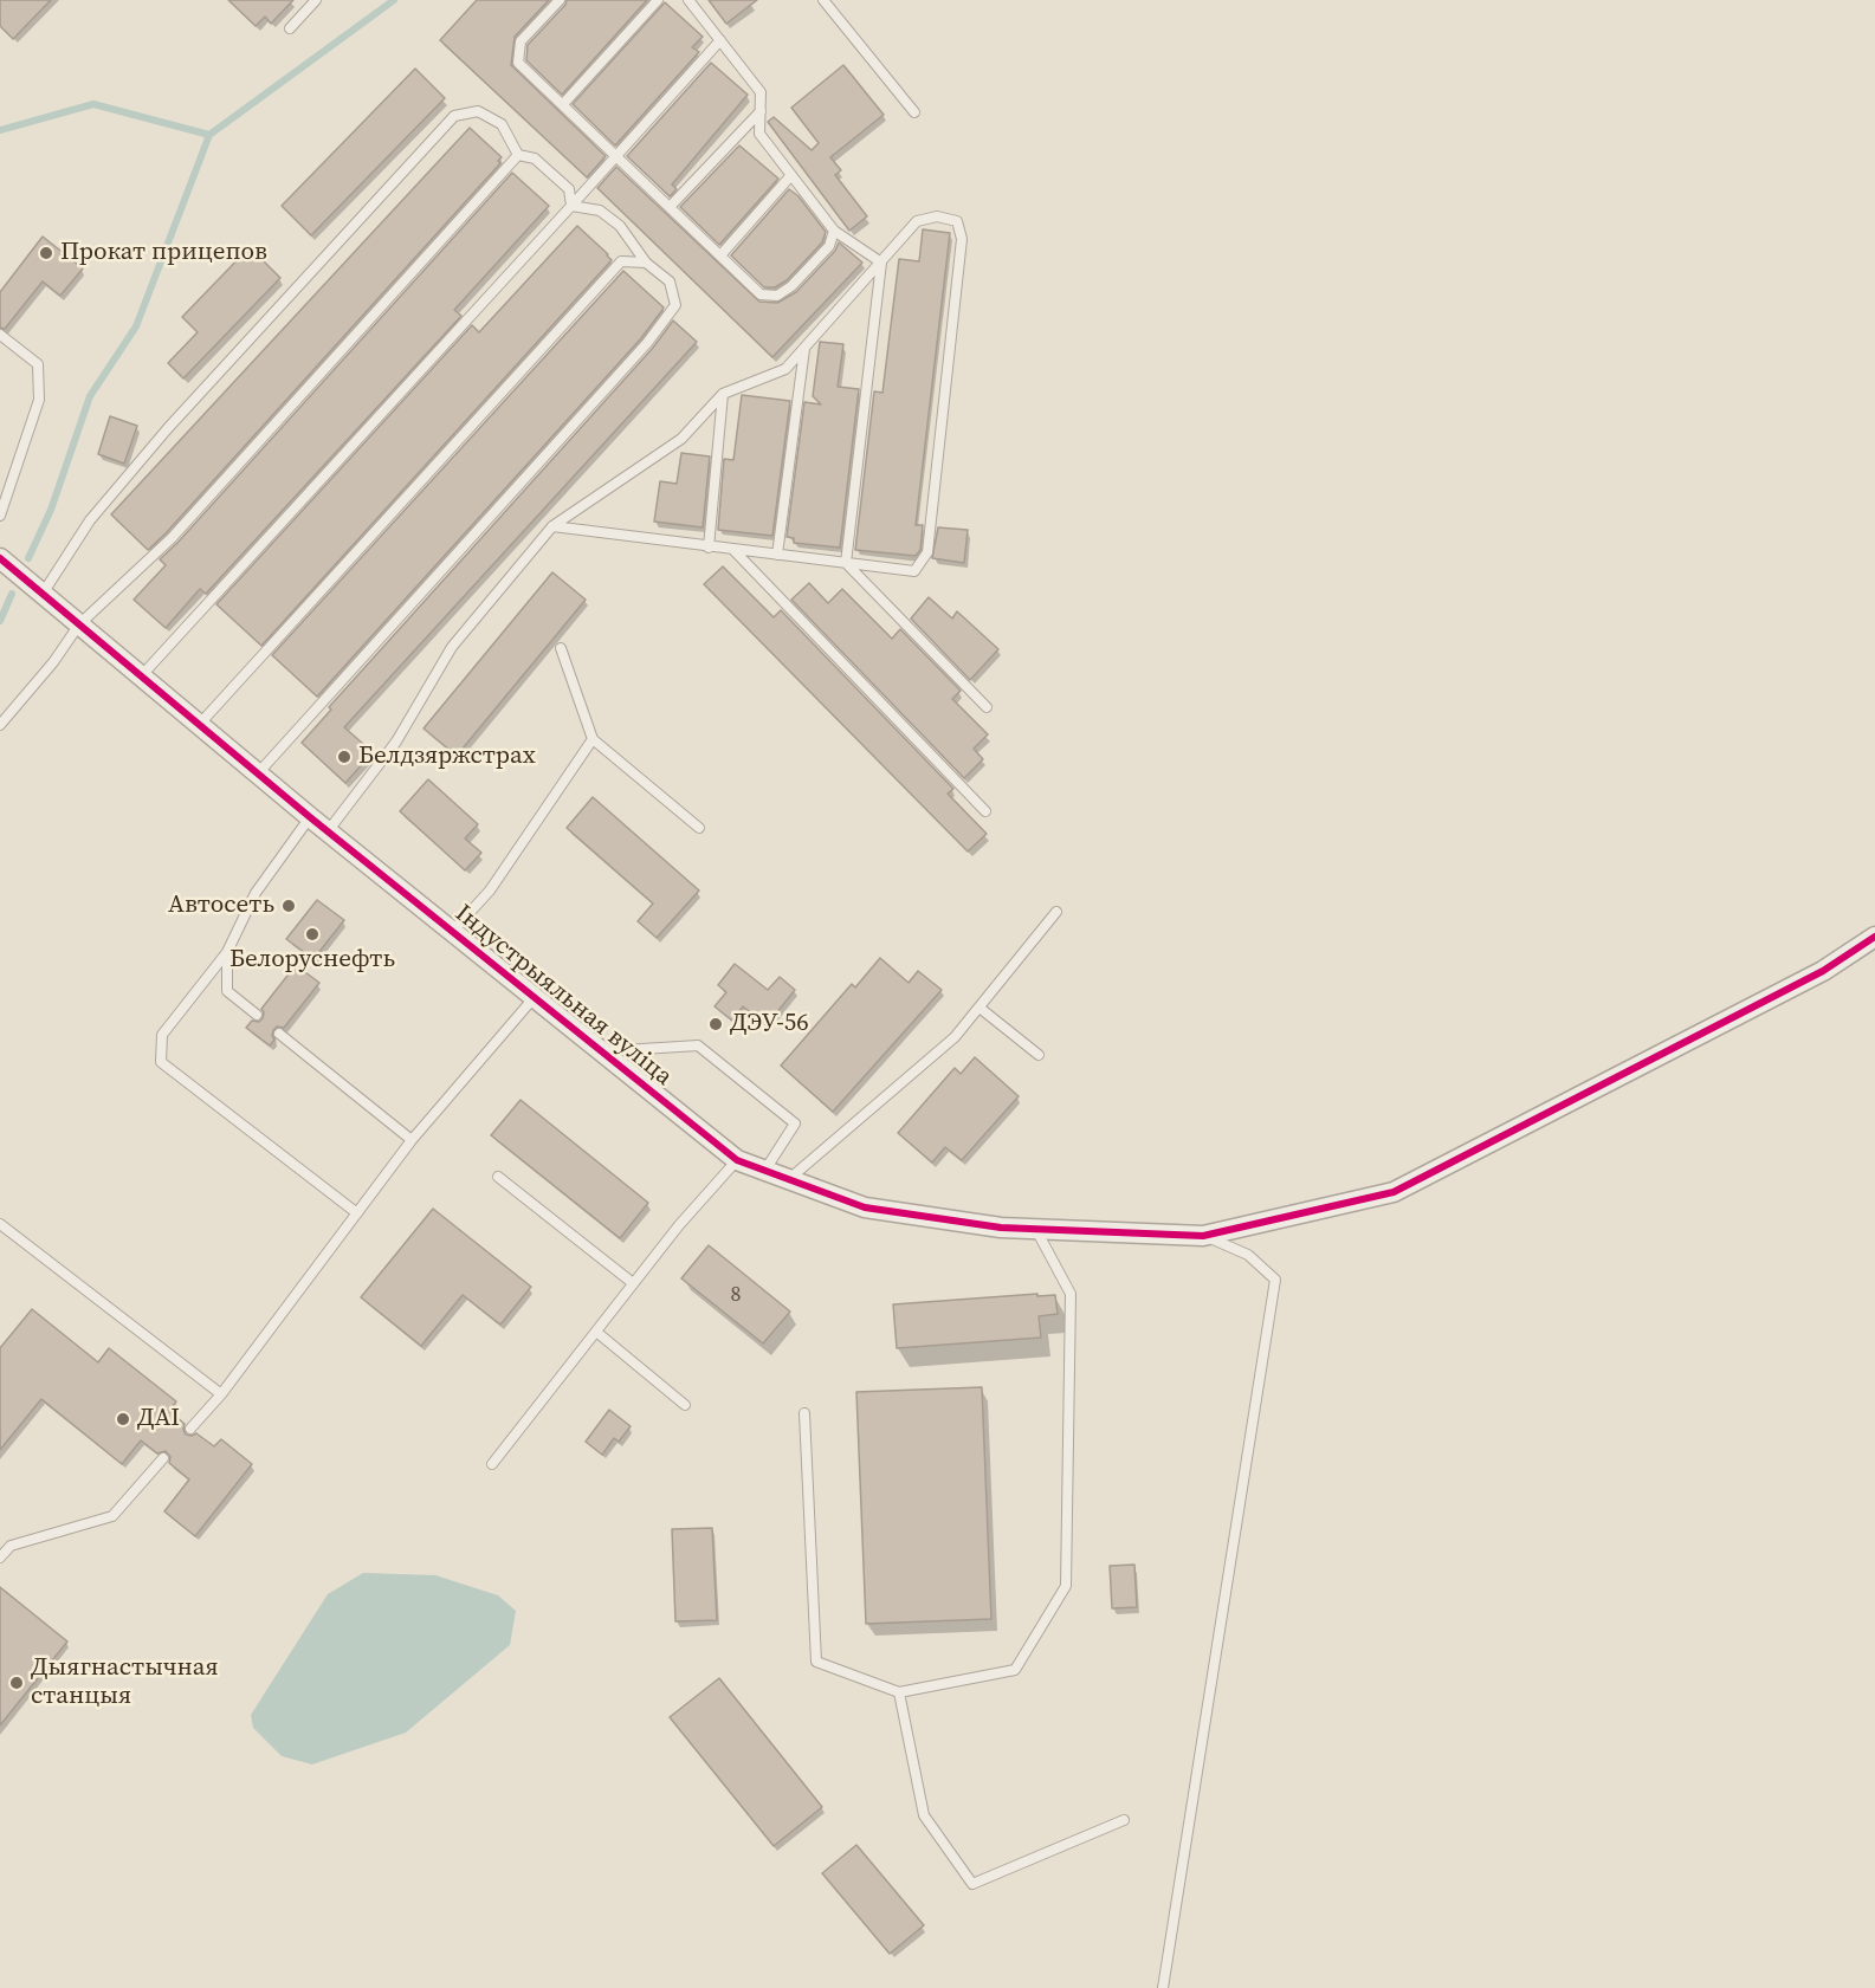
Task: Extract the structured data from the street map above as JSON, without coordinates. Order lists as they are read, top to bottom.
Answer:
{
  "streets": {
    "street": ["Індустрыяльная вуліца"]
  },
  "places": [
    "Прокат прицепов",
    "Белдзяржстрах",
    "Автосеть",
    "Белоруснефть",
    "ДЭУ-56",
    "ДАІ",
    "Дыягнастычная станцыя"
  ],
  "house_numbers": ["8"]
}
